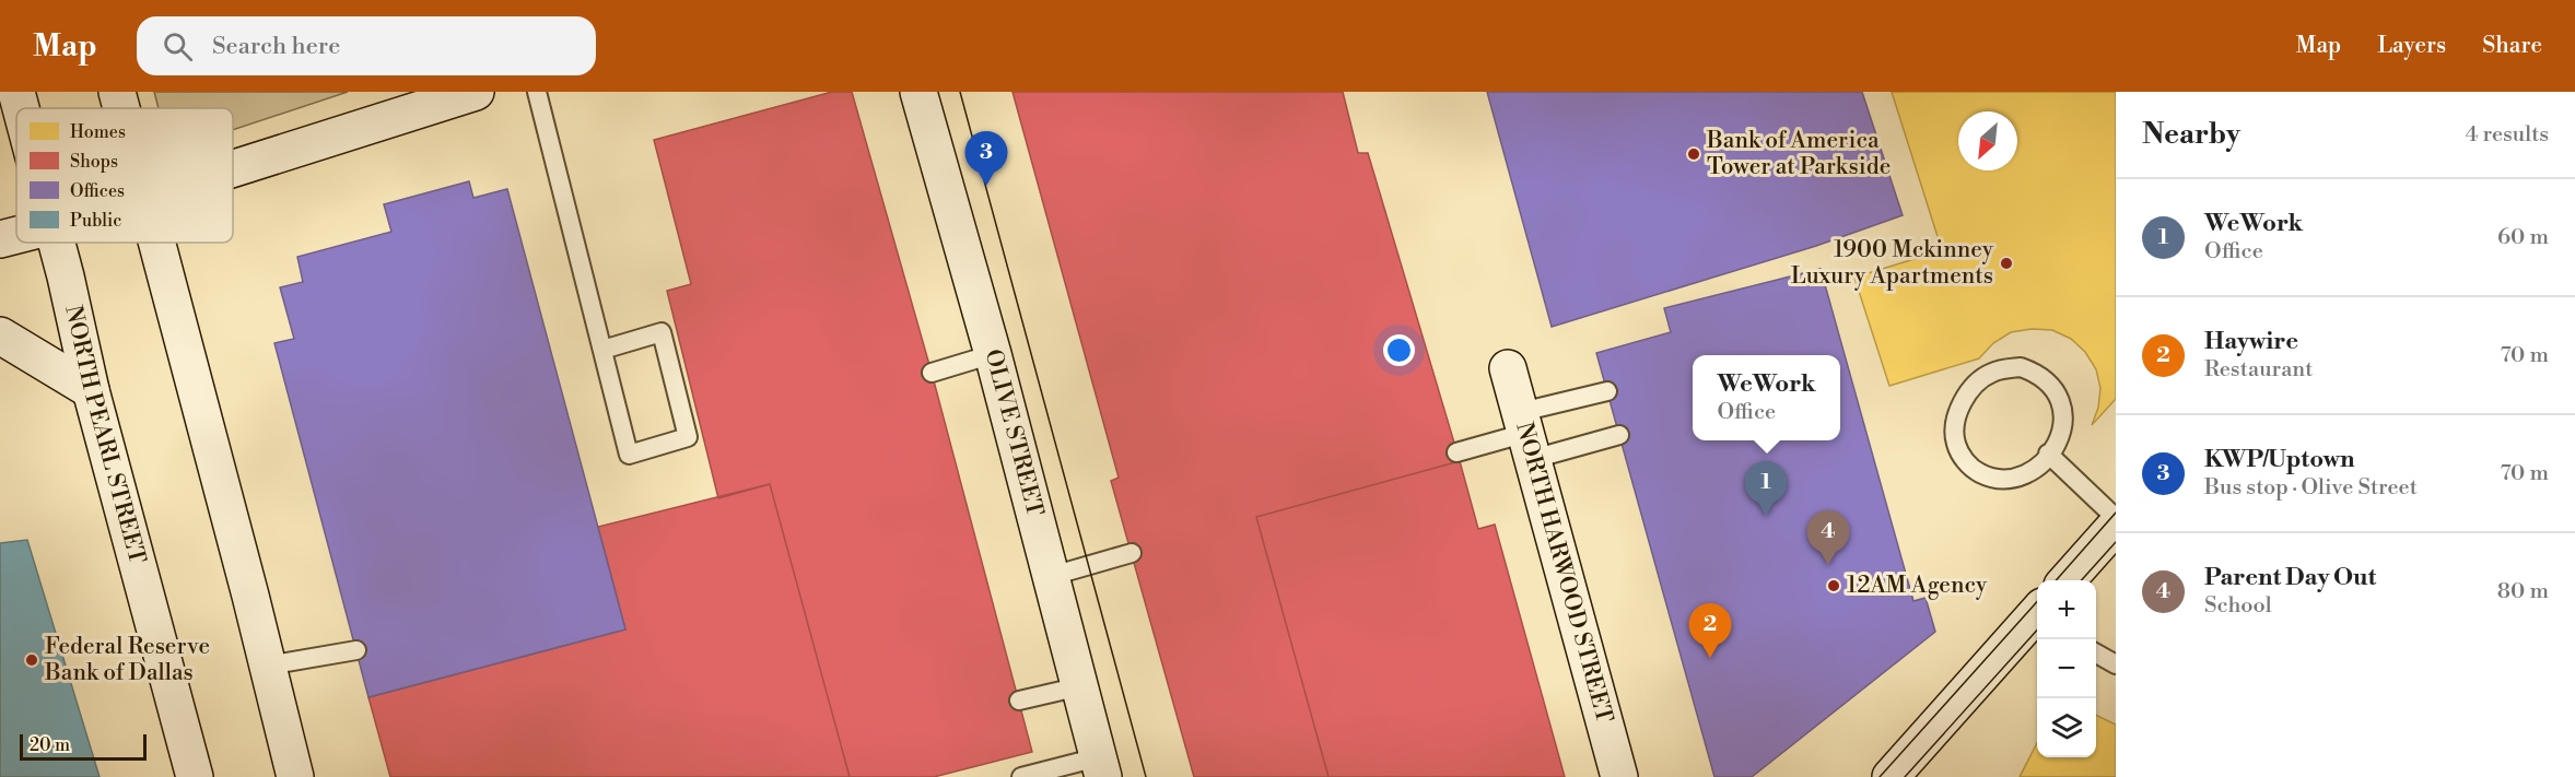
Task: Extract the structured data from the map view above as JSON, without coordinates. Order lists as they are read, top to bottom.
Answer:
{
  "streets": {
    "main road": ["OLIVE STREET", "NORTH PEARL STREET", "NORTH HARWOOD STREET"]
  },
  "places": [
    "Bank of America Tower at Parkside",
    "1900 Mckinney Luxury Apartments",
    "12AM Agency",
    "Federal Reserve Bank of Dallas"
  ],
  "legend": [
    "Homes",
    "Shops",
    "Offices",
    "Public"
  ],
  "scale_bar": "20 m",
  "north": "bottom left",
  "page": {
    "header": "Map",
    "search": "Search here",
    "nav": ["Map", "Layers", "Share"],
    "heading": ["Nearby", "4 results"],
    "pins": [
      "3",
      "1",
      "4",
      "2"
    ],
    "list": [
      {
        "mark": "1",
        "name": "WeWork",
        "note": "Office",
        "value": "60 m"
      },
      {
        "mark": "2",
        "name": "Haywire",
        "note": "Restaurant",
        "value": "70 m"
      },
      {
        "mark": "3",
        "name": "KWP/Uptown",
        "note": "Bus stop · Olive Street",
        "value": "70 m"
      },
      {
        "mark": "4",
        "name": "Parent Day Out",
        "note": "School",
        "value": "80 m"
      }
    ],
    "popup": ["WeWork", "Office"],
    "map_buttons": ["+", "−"],
    "scale": "20 m"
  }
}
